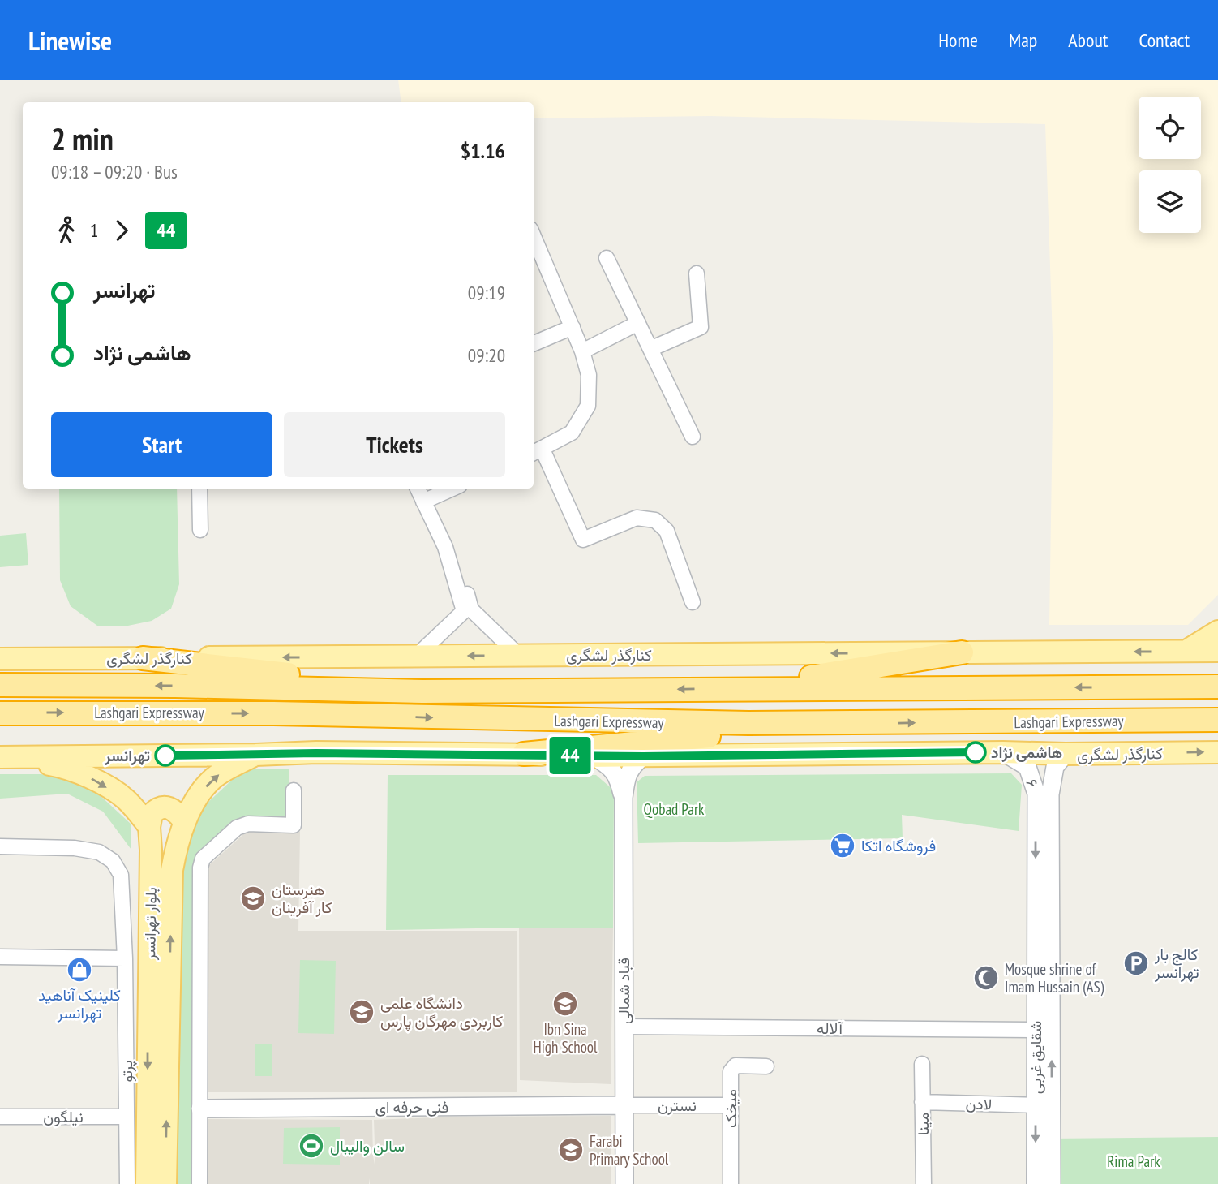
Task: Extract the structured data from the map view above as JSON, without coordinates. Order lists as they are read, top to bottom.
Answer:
{
  "streets": {
    "highway": ["Lashgari Expressway"],
    "main road": ["کنارگذر لشگری", "بلوار تهرانسر"],
    "street": [
      "۶",
      "قباد شمالی",
      "آلاله",
      "شقایق غربی",
      "پرتو",
      "لادن",
      "نسترن",
      "فنی حرفه ای",
      "میخک",
      "نیلگون",
      "مینا"
    ]
  },
  "crossings": [
    ["کنارگذر لشگری", "۶"],
    ["کنارگذر لشگری", "بلوار تهرانسر"],
    ["۶", "شقایق غربی"],
    ["قباد شمالی", "آلاله"],
    ["قباد شمالی", "نسترن"],
    ["قباد شمالی", "فنی حرفه ای"],
    ["آلاله", "شقایق غربی"],
    ["شقایق غربی", "لادن"],
    ["پرتو", "نیلگون"],
    ["لادن", "مینا"],
    ["نسترن", "فنی حرفه ای"],
    ["نسترن", "میخک"]
  ],
  "parks": ["Qobad Park", "Rima Park"],
  "places": {
    "other": ["هاشمی نژاد", "تهرانسر"],
    "supermarket": ["فروشگاه اتکا"],
    "school or university": [
      "هنرستان کار آفرینان",
      "Ibn Sina High School",
      "دانشگاه علمی کاربردی مهرگان پارس",
      "Farabi Primary School"
    ],
    "parking": ["کالج بار تهرانسر"],
    "shop": ["کلینیک آناهید تهرانسر"],
    "mosque": ["Mosque shrine of Imam Hussain (AS)"],
    "sports": ["سالن والیبال"]
  },
  "lines": ["bus line 44"],
  "page": {
    "header": "Linewise",
    "nav": [
      "Home",
      "Map",
      "About",
      "Contact"
    ],
    "on_map": "44",
    "heading": ["2 min", "09:18 – 09:20 · Bus", "$1.16"],
    "legs": ["1", "44"],
    "list": [
      {
        "name": "تهرانسر",
        "value": "09:19"
      },
      {
        "name": "هاشمی نژاد",
        "value": "09:20"
      }
    ],
    "buttons": ["Start", "Tickets"]
  }
}
